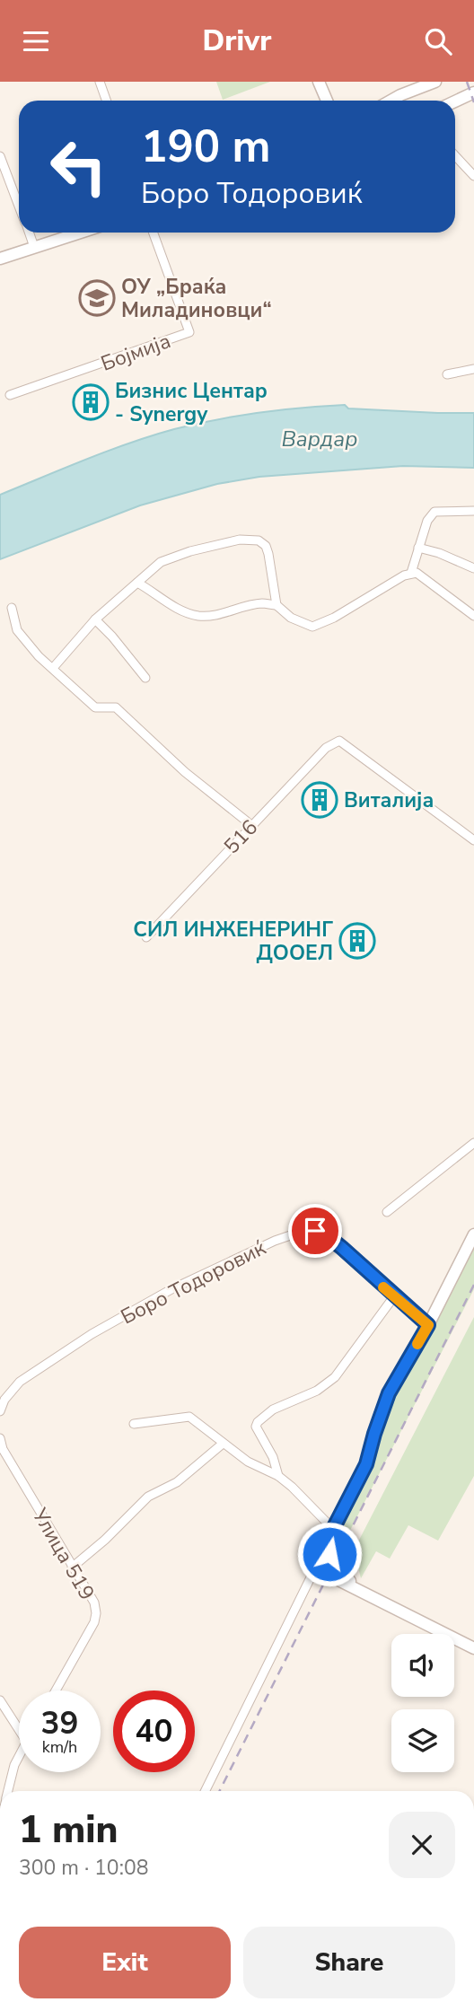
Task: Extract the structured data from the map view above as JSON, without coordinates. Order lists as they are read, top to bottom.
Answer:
{
  "streets": {
    "street": [
      "Бојмија",
      "516",
      "Боро Тодоровиќ",
      "Улица 519"
    ]
  },
  "water": ["Вардар"],
  "places": {
    "school or university": ["ОУ „Браќа Миладиновци“"],
    "building": ["Бизнис Центар - Synergy", "Виталија", "СИЛ ИНЖЕНЕРИНГ ДООЕЛ"]
  },
  "page": {
    "header": "Drivr",
    "turn": ["190 m", "Боро Тодоровиќ"],
    "speed": "39 km/h",
    "limit": "40",
    "heading": ["1 min", "300 m · 10:08"],
    "buttons": ["Exit", "Share"]
  }
}
